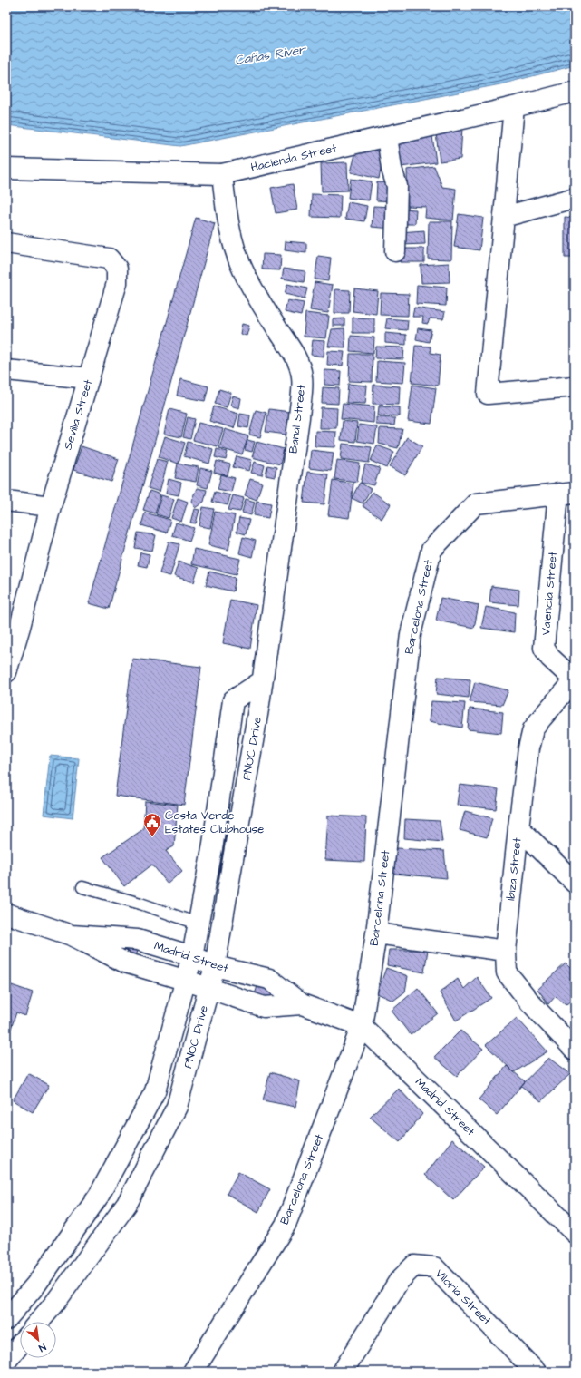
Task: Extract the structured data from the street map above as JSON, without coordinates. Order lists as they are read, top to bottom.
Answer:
{
  "streets": {
    "street": [
      "Hacienda Street",
      "Sevilla Street",
      "Banal Street",
      "Valencia Street",
      "Barcelona Street",
      "PNOC Drive",
      "Ibiza Street",
      "Madrid Street",
      "Viloria Street"
    ]
  },
  "crossings": [
    ["Hacienda Street", "Banal Street"],
    ["Banal Street", "PNOC Drive"],
    ["Valencia Street", "Barcelona Street"],
    ["Valencia Street", "Ibiza Street"],
    ["Barcelona Street", "Madrid Street"],
    ["PNOC Drive", "Madrid Street"]
  ],
  "water": ["Cañas River"],
  "places": {
    "public building": ["Costa Verde Estates Clubhouse"]
  },
  "north": "bottom right"
}
